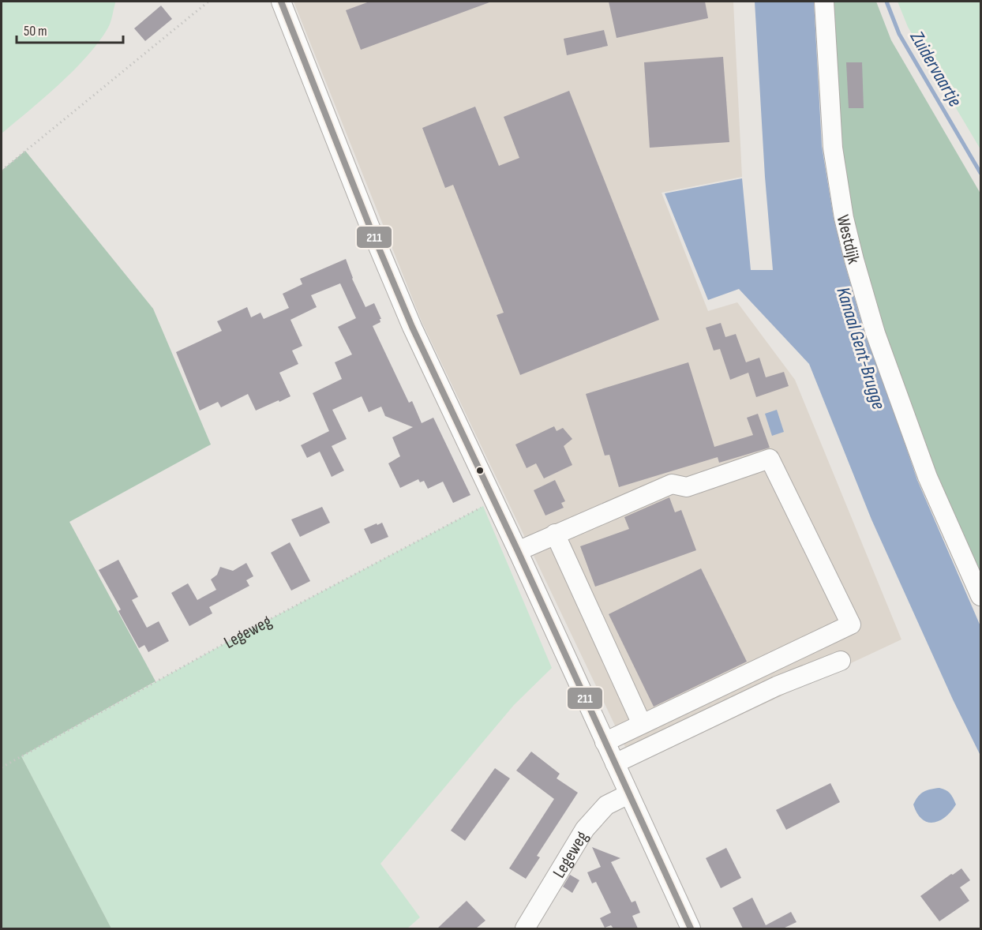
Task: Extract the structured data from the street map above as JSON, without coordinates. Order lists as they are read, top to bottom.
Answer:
{
  "streets": {
    "street": ["Westdijk", "Legeweg"]
  },
  "water": ["Zuidervaartje", "Kanaal Gent-Brugge"],
  "lines": ["transit line 211"],
  "scale_bar": "50 m"
}
